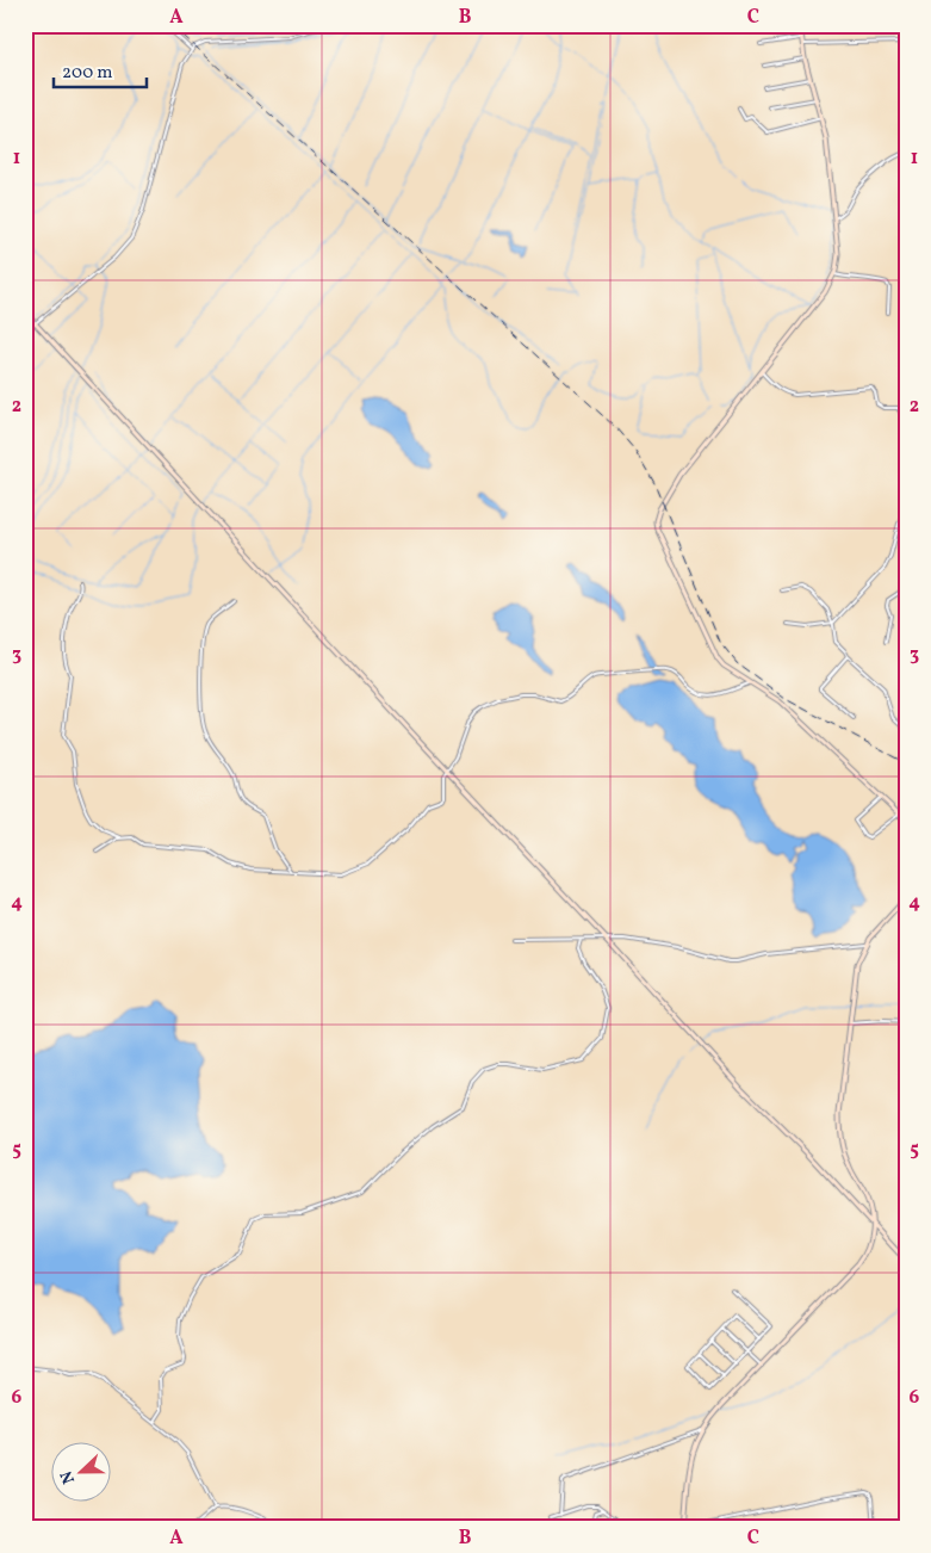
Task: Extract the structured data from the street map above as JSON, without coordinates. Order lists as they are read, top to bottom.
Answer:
{
  "scale_bar": "200 m",
  "north": "left",
  "grid": {
    "columns": ["A", "B", "C"],
    "rows": [
      "1",
      "2",
      "3",
      "4",
      "5",
      "6"
    ]
  }
}
